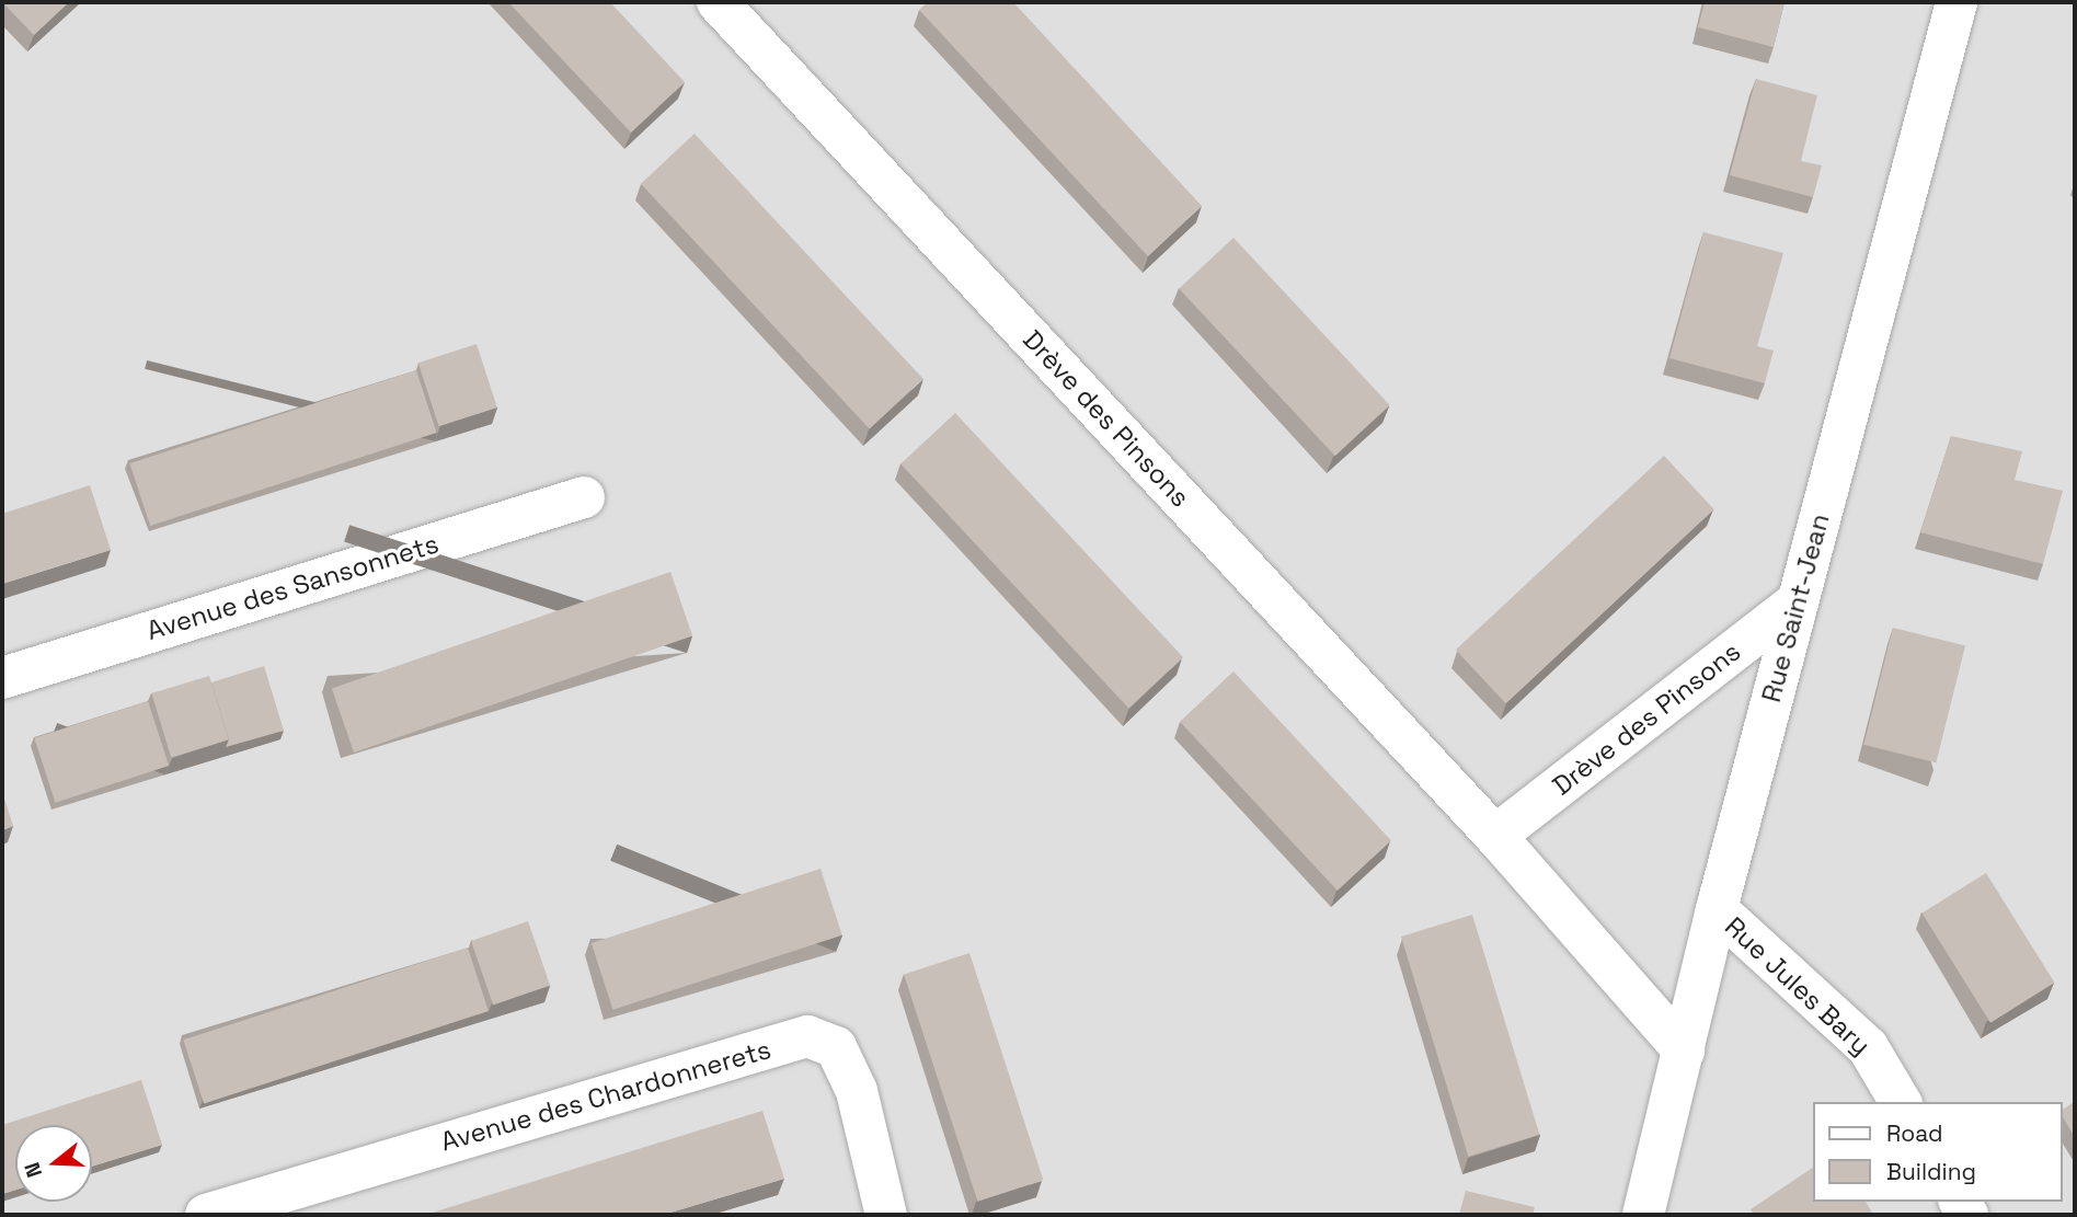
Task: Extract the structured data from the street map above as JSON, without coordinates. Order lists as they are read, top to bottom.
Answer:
{
  "streets": {
    "street": [
      "Drève des Pinsons",
      "Avenue des Sansonnets",
      "Rue Saint-Jean",
      "Rue Jules Bary",
      "Avenue des Chardonnerets"
    ]
  },
  "crossings": [
    ["Drève des Pinsons", "Rue Saint-Jean"],
    ["Rue Saint-Jean", "Rue Jules Bary"]
  ],
  "legend": ["Road", "Building"],
  "north": "left"
}
